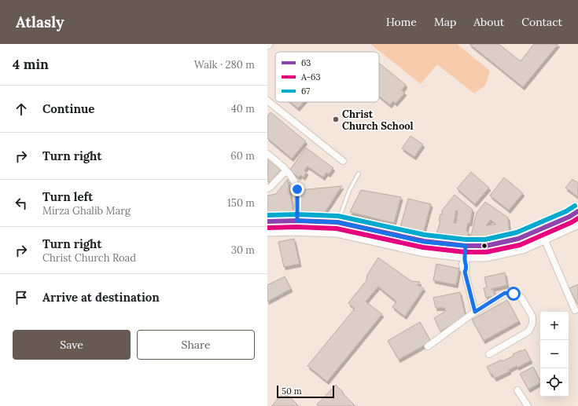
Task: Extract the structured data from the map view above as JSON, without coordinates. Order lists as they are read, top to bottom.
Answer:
{
  "places": ["Christ Church School"],
  "lines": ["transit line 67", "transit line 63", "transit line A-63"],
  "legend": ["63", "A-63", "67"],
  "scale_bar": "50 m",
  "page": {
    "header": "Atlasly",
    "nav": [
      "Home",
      "Map",
      "About",
      "Contact"
    ],
    "heading": ["4 min", "Walk · 280 m"],
    "list": [
      ["Continue", "40 m"],
      ["Turn right", "60 m"],
      ["Turn left", "Mirza Ghalib Marg", "150 m"],
      ["Turn right", "Christ Church Road", "30 m"],
      "Arrive at destination"
    ],
    "map_buttons": ["+", "−"],
    "buttons": ["Save", "Share"],
    "scale": "50 m"
  }
}
